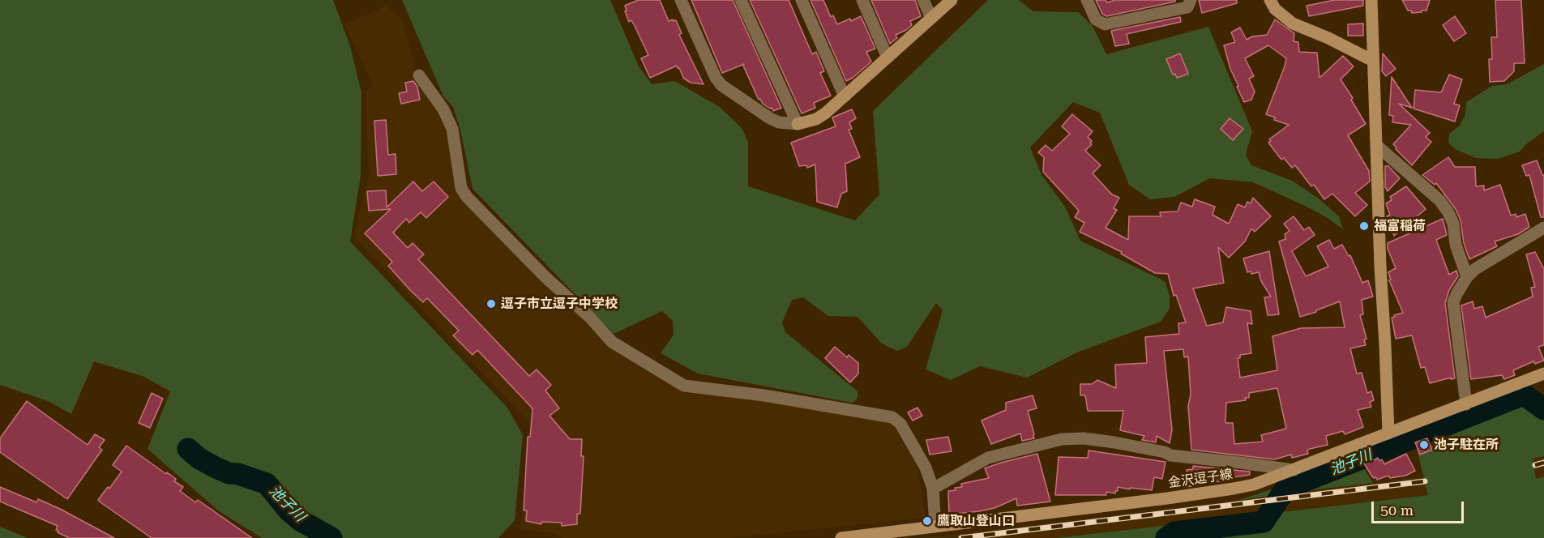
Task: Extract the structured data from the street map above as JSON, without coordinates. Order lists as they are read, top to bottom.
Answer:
{
  "streets": {
    "street": ["金沢逗子線"]
  },
  "water": ["池子川"],
  "places": [
    "福富稲荷",
    "逗子市立逗子中学校",
    "池子駐在所",
    "鷹取山登山口"
  ],
  "scale_bar": "50 m"
}
